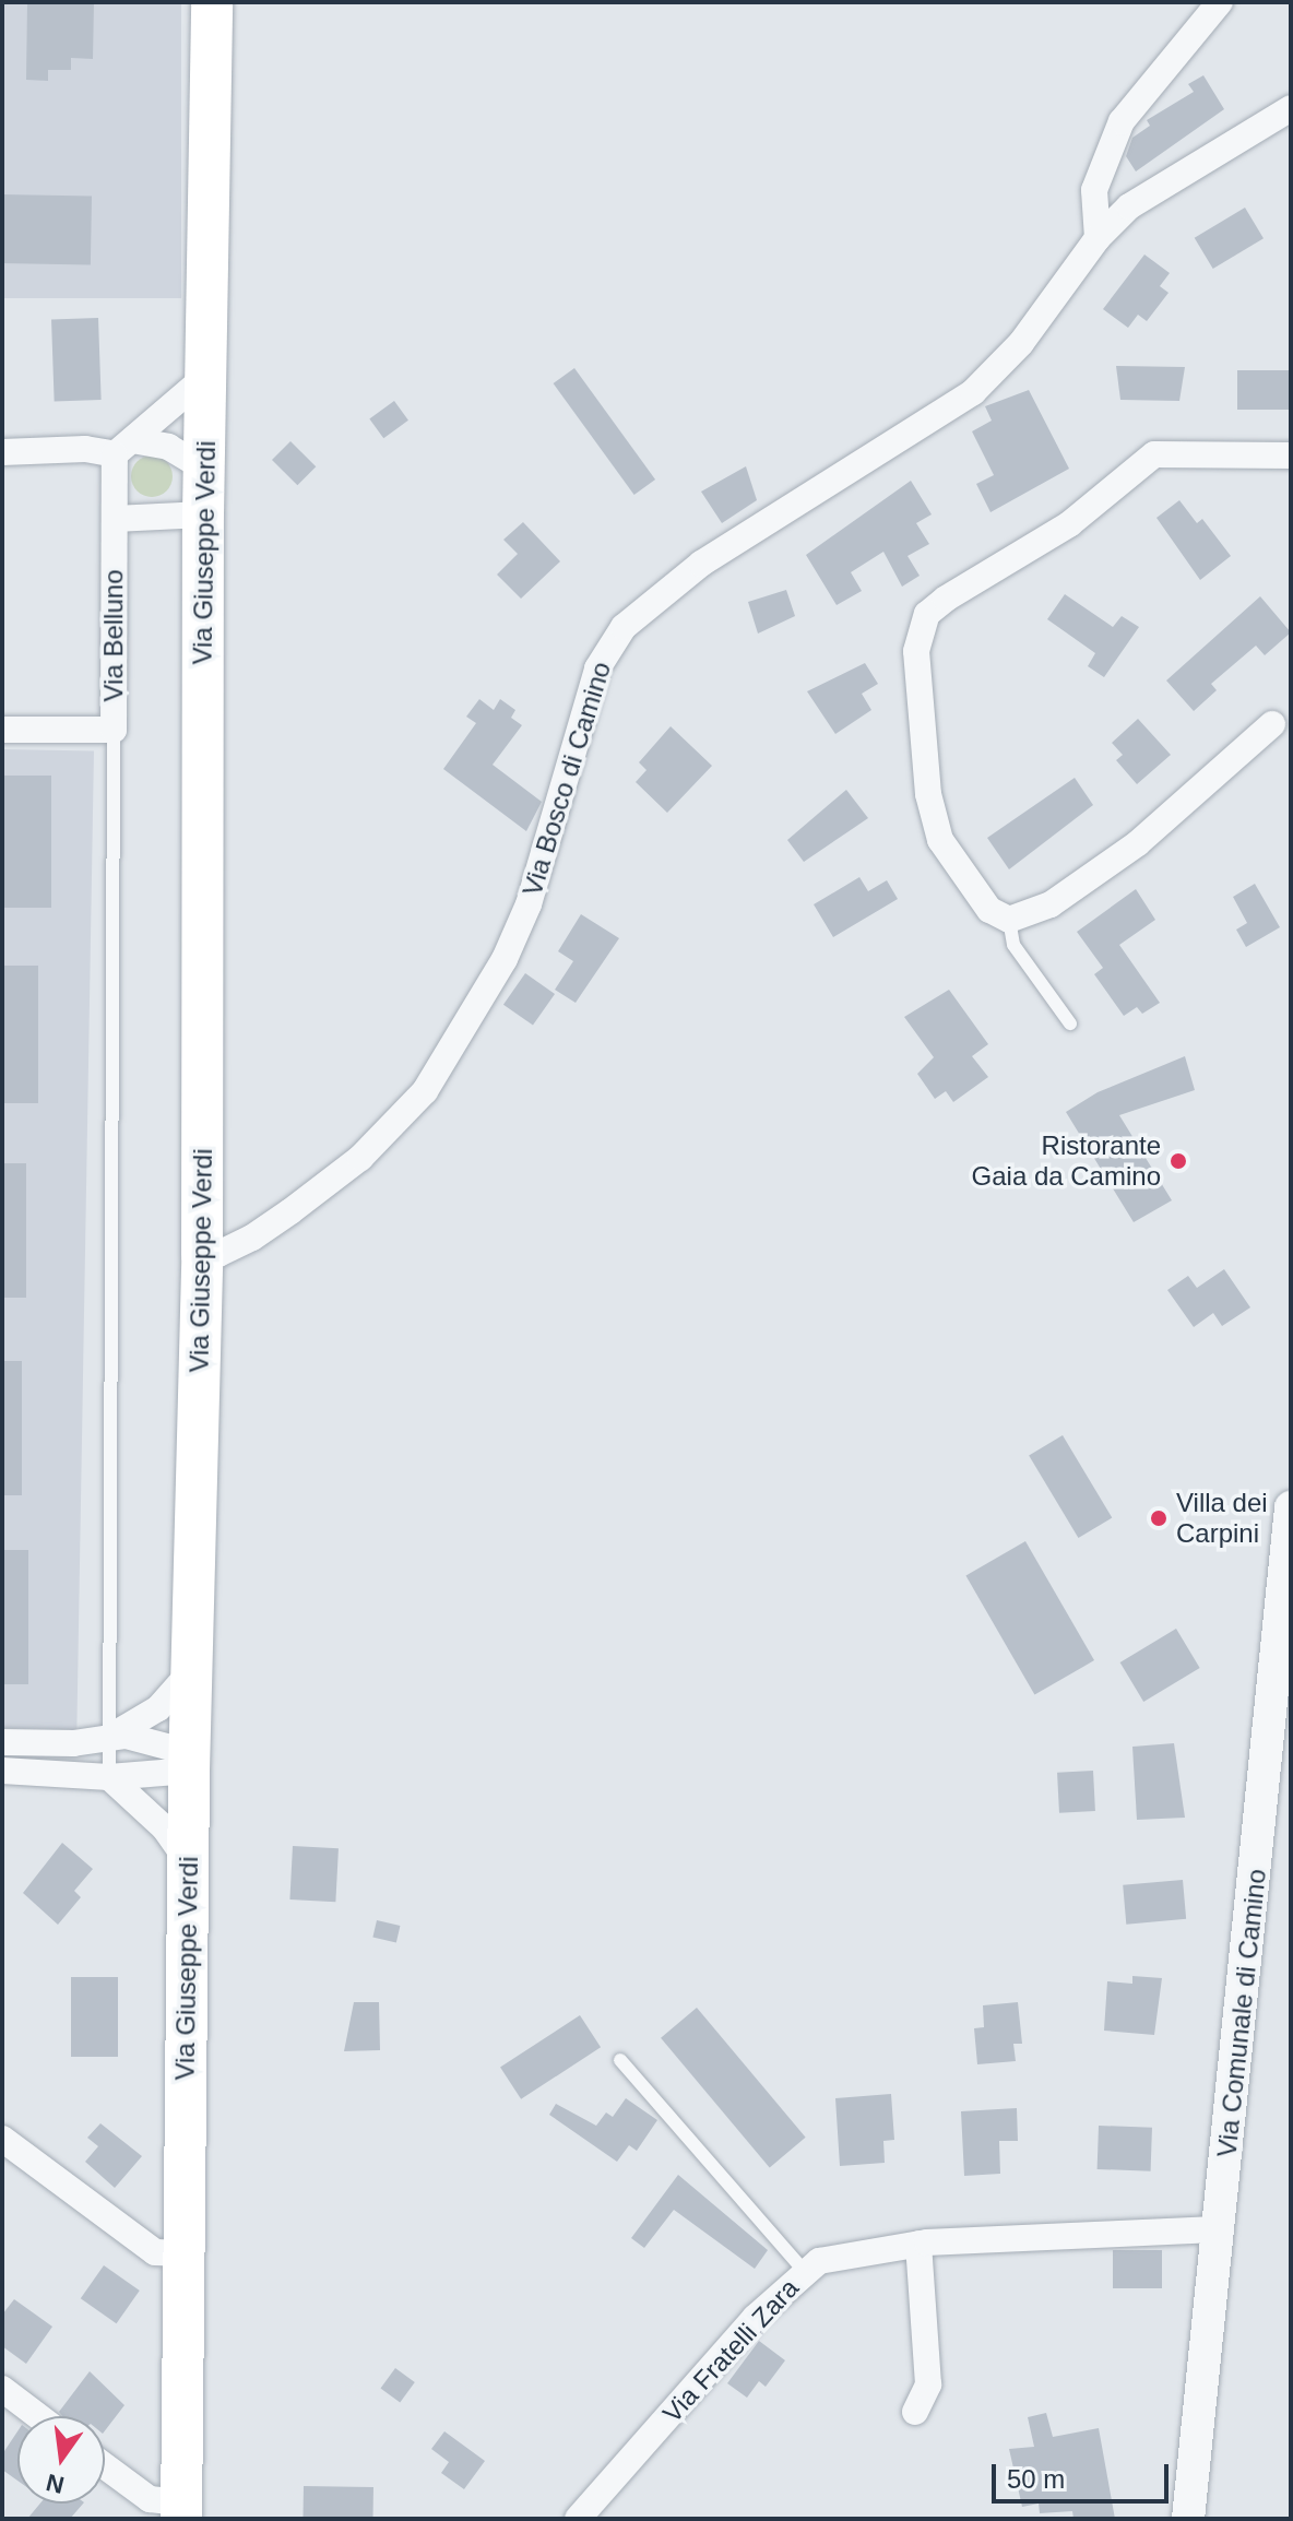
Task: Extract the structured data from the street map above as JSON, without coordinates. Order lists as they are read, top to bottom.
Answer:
{
  "streets": {
    "main road": ["Via Giuseppe Verdi"],
    "street": [
      "Via Belluno",
      "Via Bosco di Camino",
      "Via Comunale di Camino",
      "Via Fratelli Zara"
    ]
  },
  "crossings": [
    ["Via Giuseppe Verdi", "Via Bosco di Camino"],
    ["Via Comunale di Camino", "Via Fratelli Zara"]
  ],
  "places": ["Ristorante Gaia da Camino", "Villa dei Carpini"],
  "scale_bar": "50 m",
  "north": "bottom"
}
